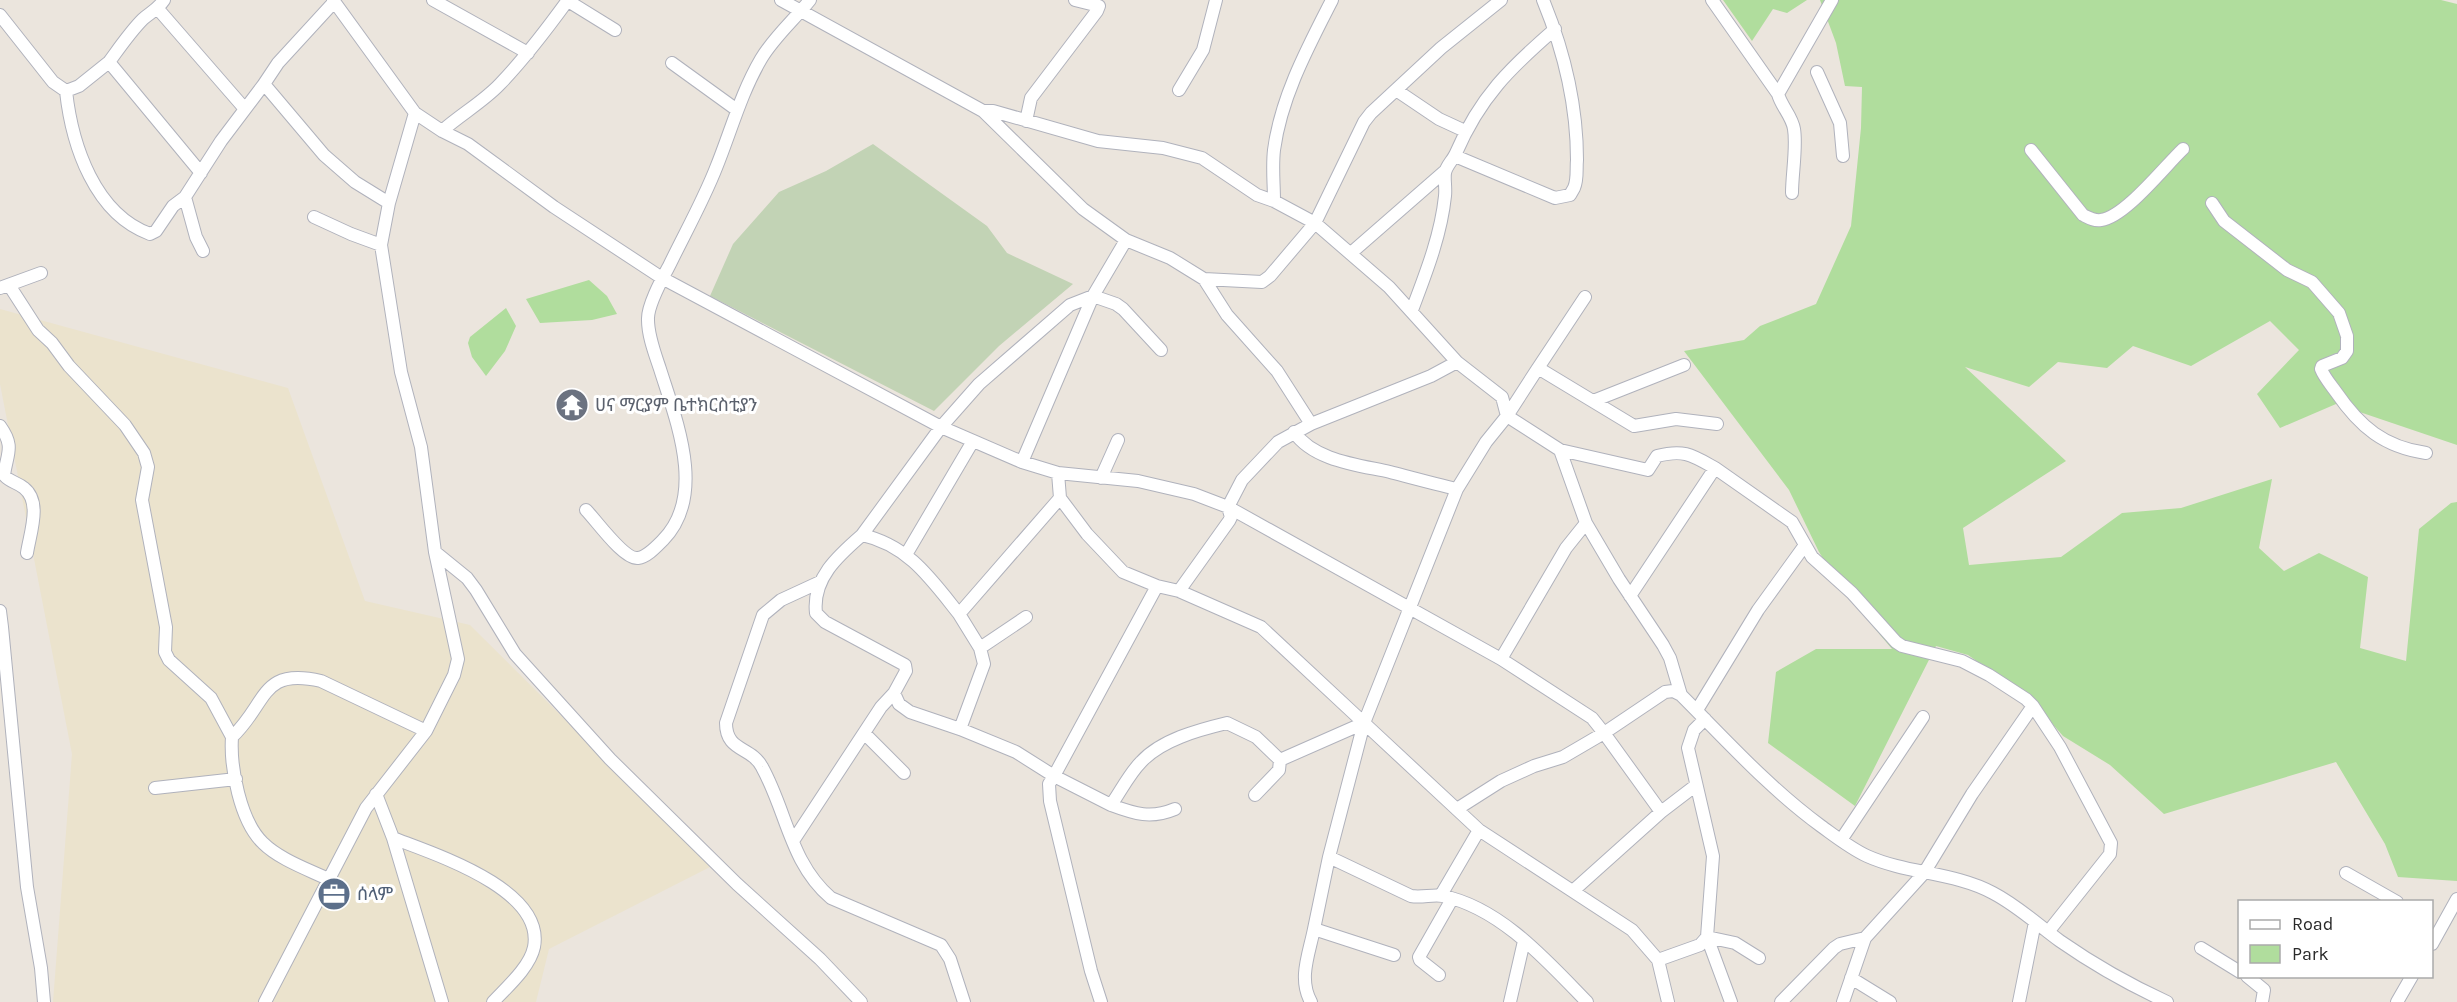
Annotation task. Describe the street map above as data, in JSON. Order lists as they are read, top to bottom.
{
  "places": {
    "temple": ["ሀና ማርያም ቤተክርስቲያን"],
    "office": ["ሰላም"]
  },
  "legend": ["Road", "Park"]
}
